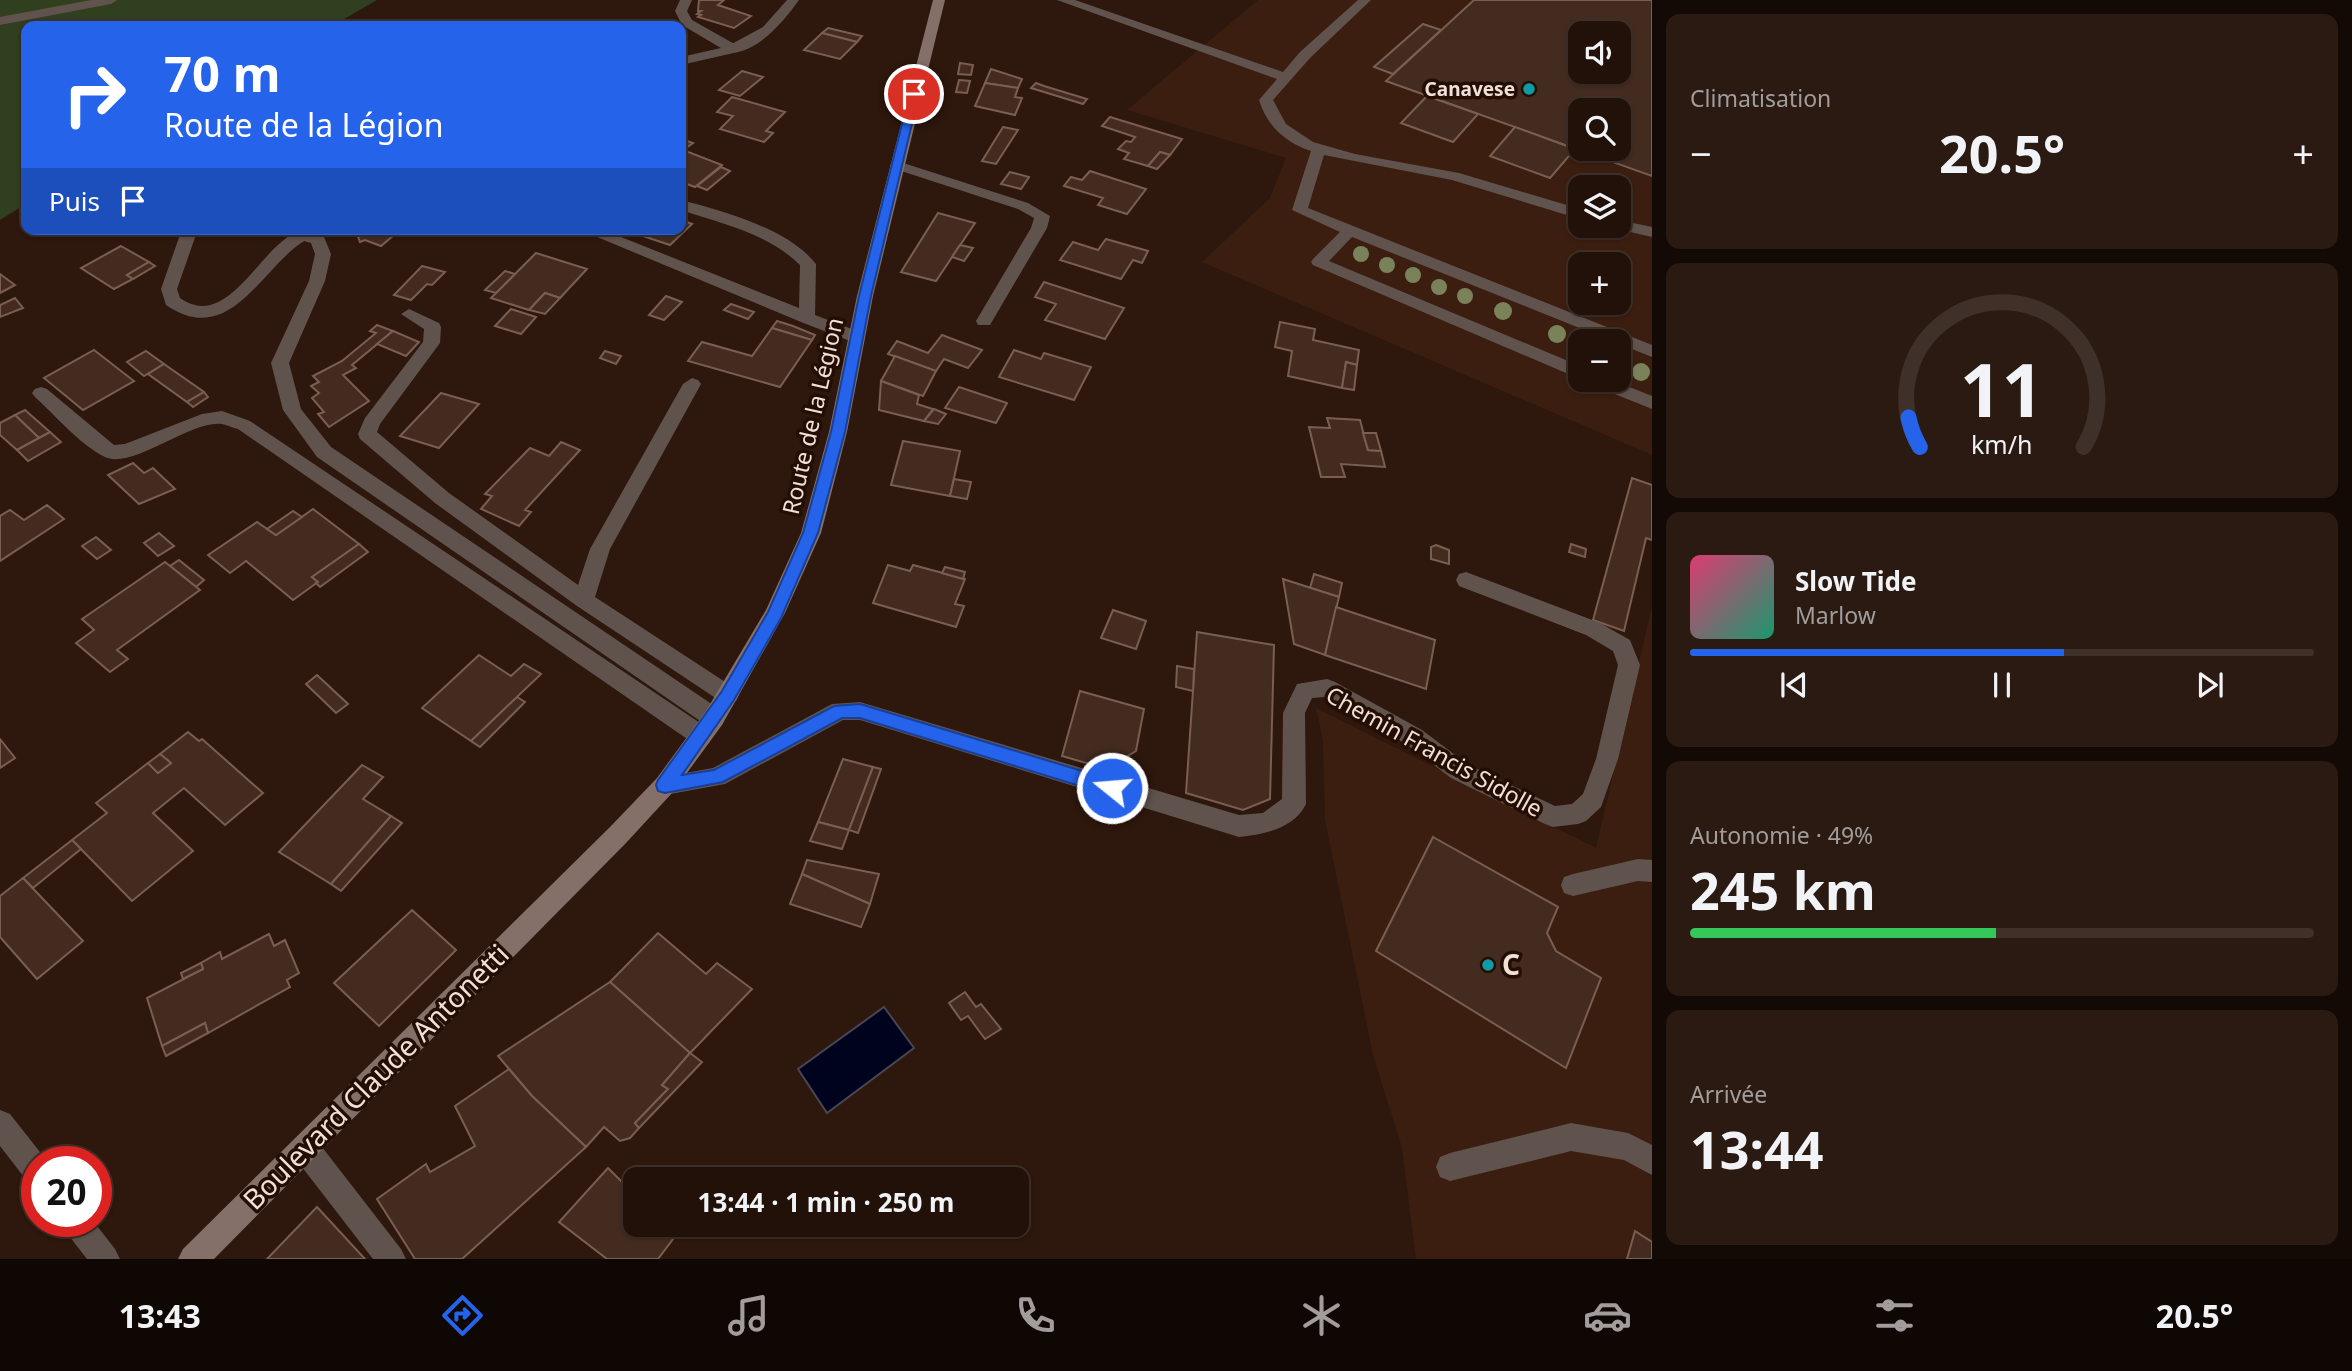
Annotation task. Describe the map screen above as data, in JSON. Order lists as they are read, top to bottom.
{
  "streets": {
    "main road": ["Route de la Légion", "Boulevard Claude Antonetti"],
    "street": ["Chemin Francis Sidolle"]
  },
  "crossings": [
    ["Route de la Légion", "Chemin Francis Sidolle"],
    ["Route de la Légion", "Boulevard Claude Antonetti"]
  ],
  "places": ["Canavese", "C"],
  "page": {
    "tile": [
      "Climatisation",
      ["Autonomie · 49%", "245 km"],
      ["Arrivée", "13:44"]
    ],
    "map_buttons": ["+", "−"],
    "turn": ["70 m", "Route de la Légion"],
    "heat": ["−", "20.5°", "+"],
    "then": "Puis",
    "song": ["Slow Tide", "Marlow"],
    "limit": "20",
    "trip": "13:44 · 1 min · 250 m",
    "tabs": ["13:43", "20.5°"],
    "gauge": ["11", "km/h"]
  }
}
